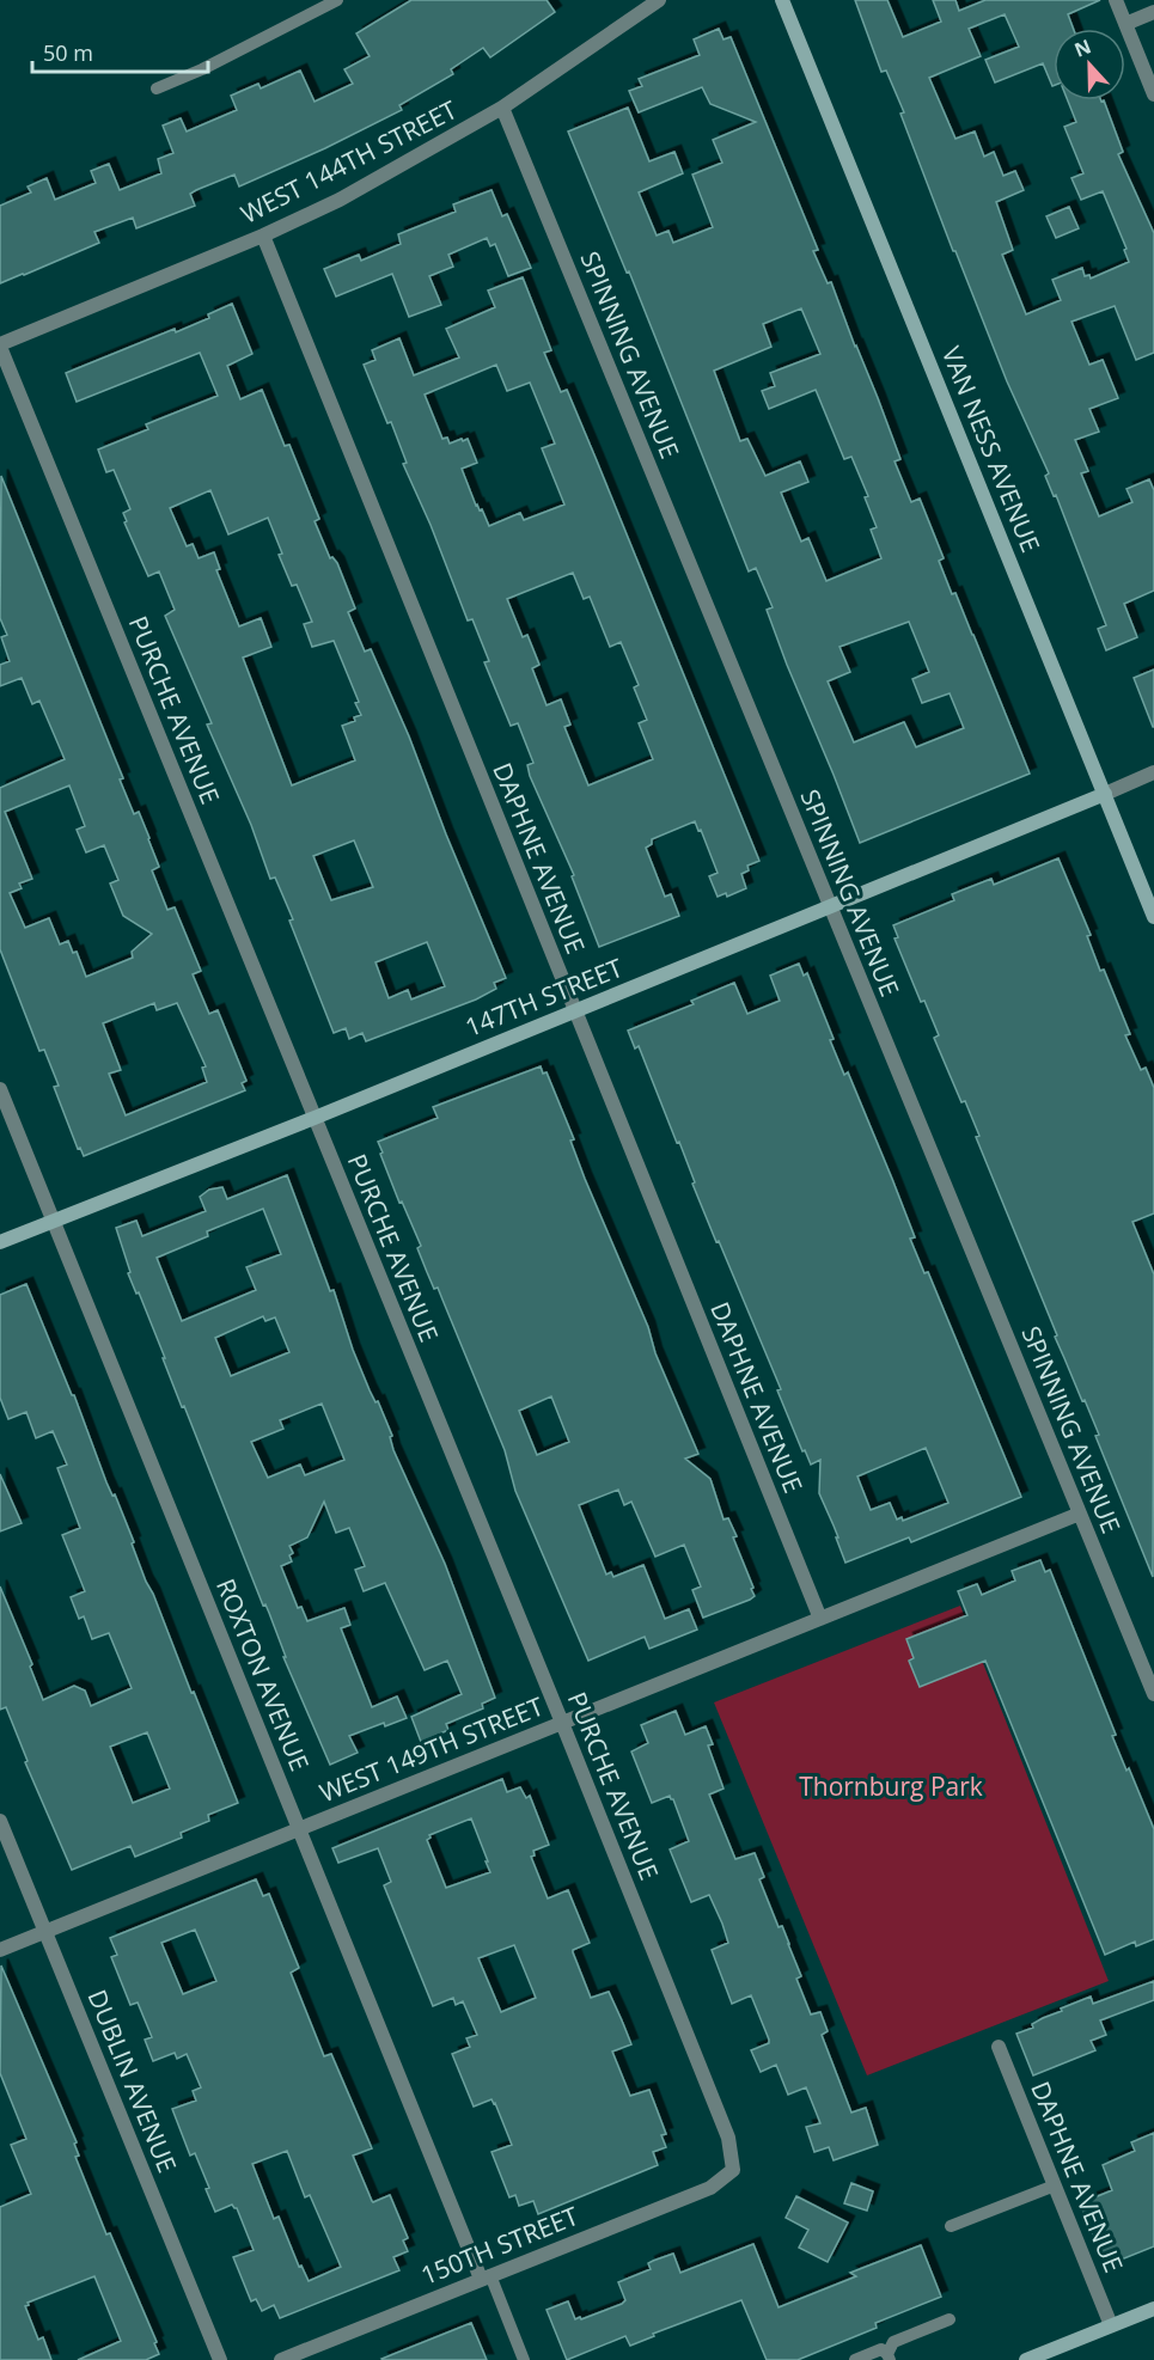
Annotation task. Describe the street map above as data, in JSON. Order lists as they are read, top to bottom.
{
  "streets": {
    "street": [
      "WEST 144TH STREET",
      "SPINNING AVENUE",
      "VAN NESS AVENUE",
      "PURCHE AVENUE",
      "DAPHNE AVENUE",
      "147TH STREET",
      "ROXTON AVENUE",
      "WEST 149TH STREET",
      "DUBLIN AVENUE",
      "150TH STREET"
    ]
  },
  "crossings": [
    ["WEST 144TH STREET", "SPINNING AVENUE"],
    ["WEST 144TH STREET", "PURCHE AVENUE"],
    ["WEST 144TH STREET", "DAPHNE AVENUE"],
    ["SPINNING AVENUE", "147TH STREET"],
    ["SPINNING AVENUE", "WEST 149TH STREET"],
    ["VAN NESS AVENUE", "147TH STREET"],
    ["PURCHE AVENUE", "147TH STREET"],
    ["PURCHE AVENUE", "WEST 149TH STREET"],
    ["PURCHE AVENUE", "150TH STREET"],
    ["DAPHNE AVENUE", "147TH STREET"],
    ["DAPHNE AVENUE", "WEST 149TH STREET"],
    ["147TH STREET", "ROXTON AVENUE"],
    ["ROXTON AVENUE", "WEST 149TH STREET"],
    ["ROXTON AVENUE", "150TH STREET"],
    ["WEST 149TH STREET", "DUBLIN AVENUE"]
  ],
  "parks": ["Thornburg Park"],
  "scale_bar": "50 m",
  "north": "top"
}
